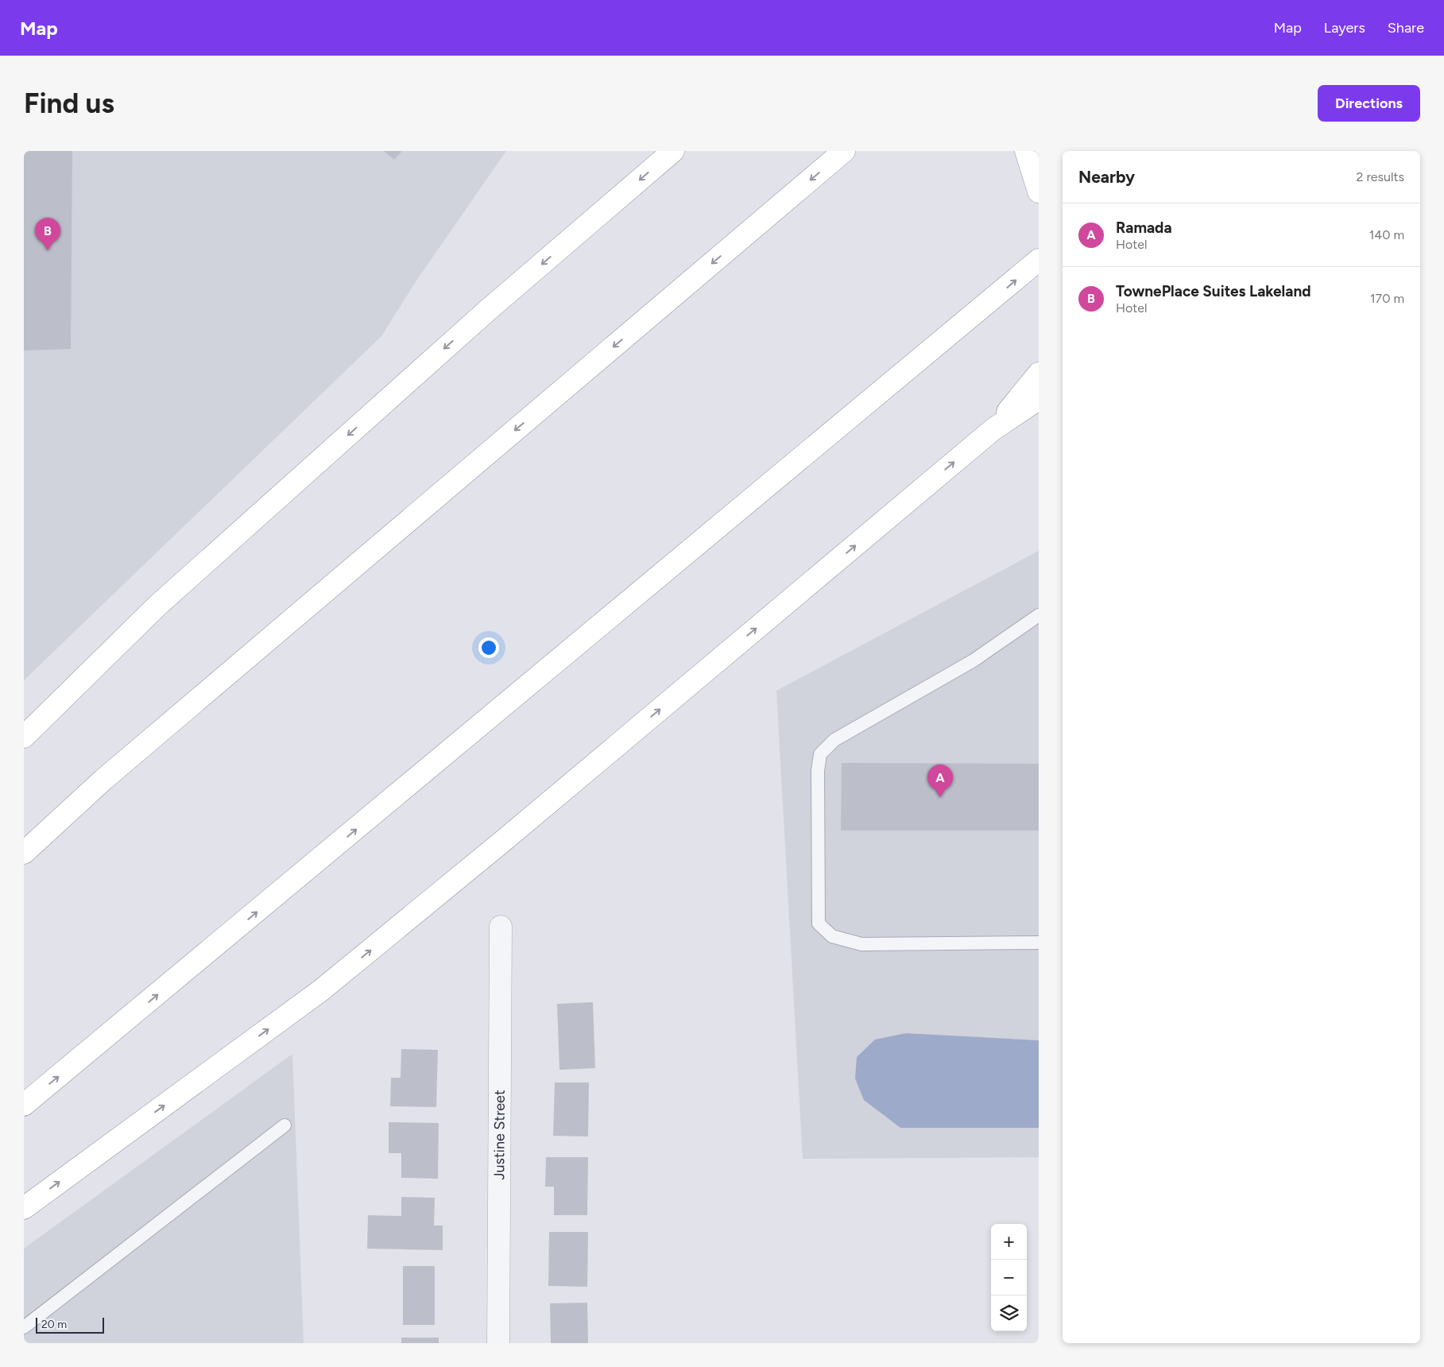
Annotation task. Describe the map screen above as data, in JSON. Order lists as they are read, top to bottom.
{
  "streets": {
    "street": ["Justine Street"]
  },
  "scale_bar": "20 m",
  "page": {
    "header": "Map",
    "nav": ["Map", "Layers", "Share"],
    "buttons": "Directions",
    "title": "Find us",
    "heading": ["Nearby", "2 results"],
    "list": [
      {
        "mark": "A",
        "name": "Ramada",
        "note": "Hotel",
        "value": "140 m"
      },
      {
        "mark": "B",
        "name": "TownePlace Suites Lakeland",
        "note": "Hotel",
        "value": "170 m"
      }
    ],
    "pins": ["B", "A"],
    "map_buttons": ["+", "−"],
    "scale": "20 m"
  }
}
